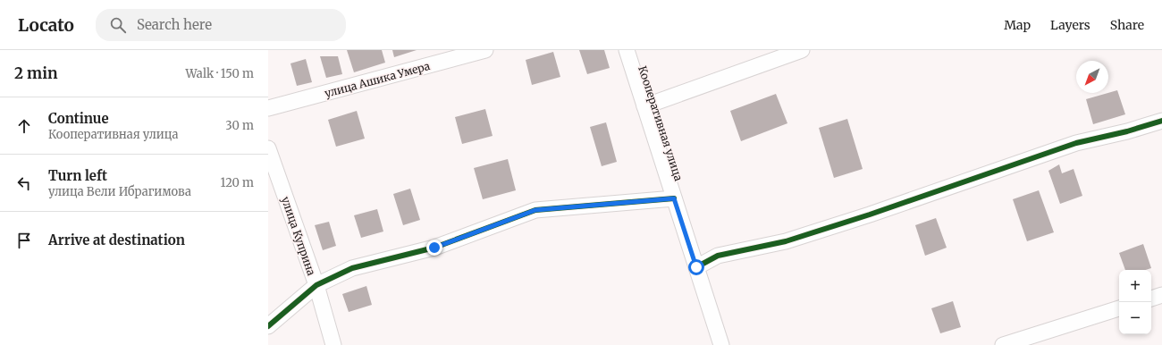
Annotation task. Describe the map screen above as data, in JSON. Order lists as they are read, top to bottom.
{
  "streets": {
    "street": ["улица Ашика Умера", "Кооперативная улица", "улица Куприна"]
  },
  "north": "bottom left",
  "page": {
    "header": "Locato",
    "search": "Search here",
    "nav": ["Map", "Layers", "Share"],
    "heading": ["2 min", "Walk · 150 m"],
    "list": [
      ["Continue", "Кооперативная улица", "30 m"],
      ["Turn left", "улица Вели Ибрагимова", "120 m"],
      "Arrive at destination"
    ],
    "map_buttons": ["+", "−"]
  }
}
